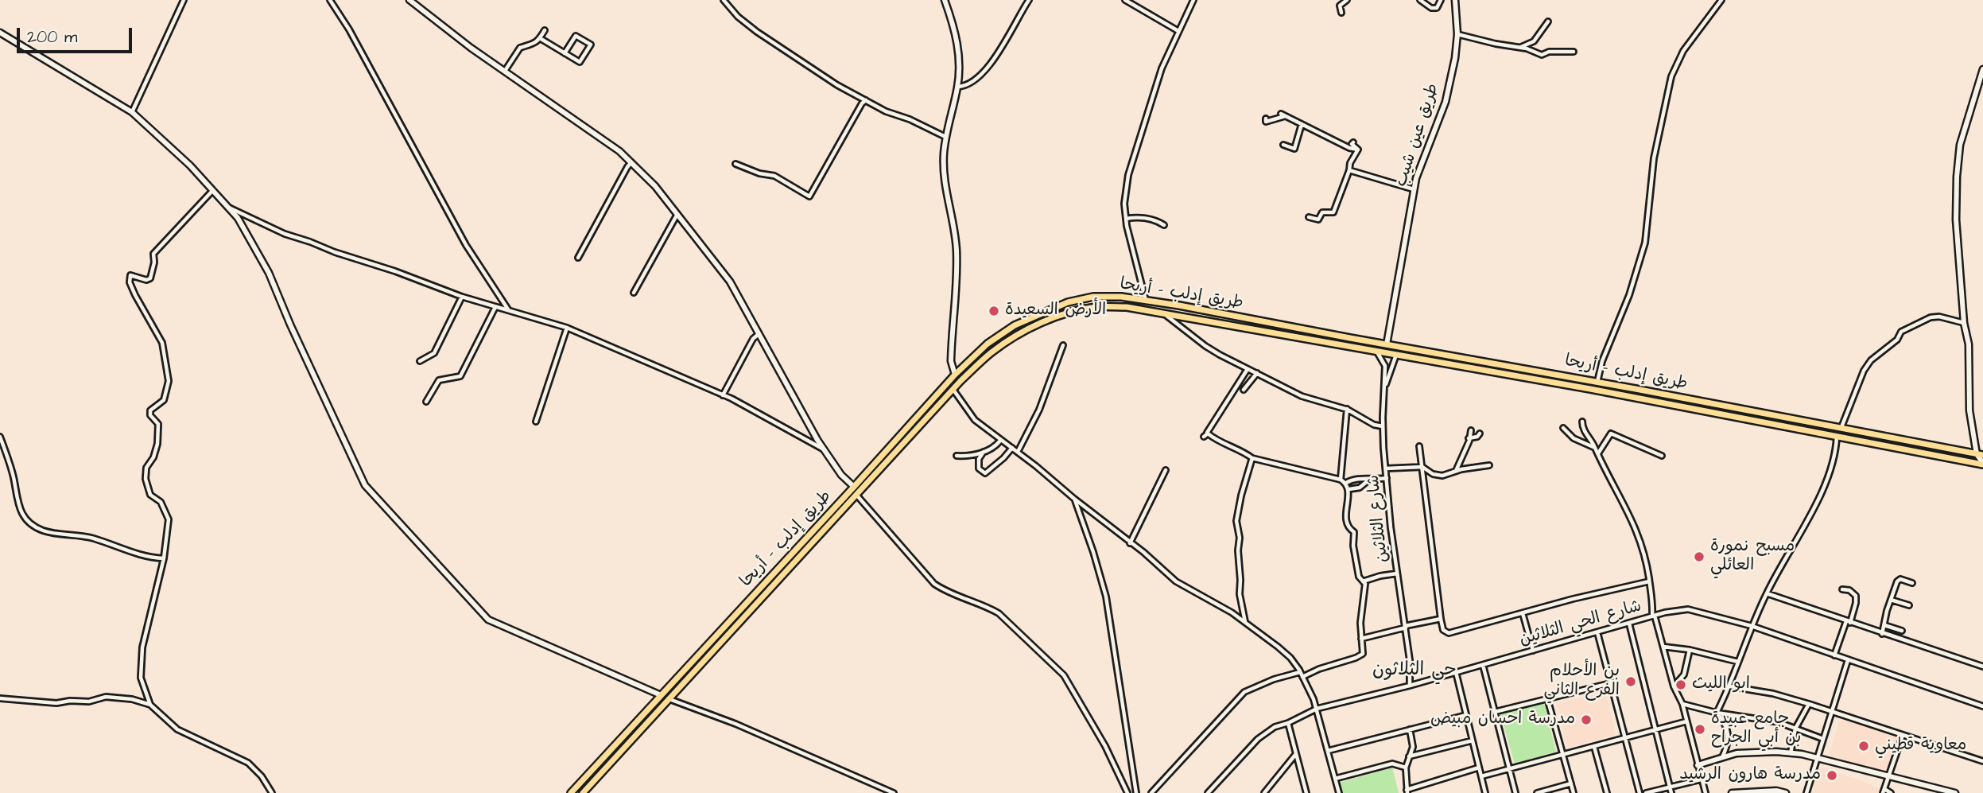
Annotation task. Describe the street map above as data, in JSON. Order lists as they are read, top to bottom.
{
  "streets": {
    "main road": ["طريق إدلب - أريحا"],
    "street": ["طريق عين شيب", "شارع الثلاثين", "شارع الحي الثلاثين"]
  },
  "crossings": [
    ["طريق عين شيب", "طريق إدلب - أريحا"],
    ["طريق إدلب - أريحا", "شارع الثلاثين"],
    ["شارع الثلاثين", "شارع الحي الثلاثين"]
  ],
  "districts": ["حي الثلاثون"],
  "places": [
    "الأرض السعيدة",
    "مسبح نمورة العائلي",
    "بن الأحلام الفرع الثاني",
    "ابو الليث",
    "مدرسة احسان مبيض",
    "جامع عبيدة بن أبي الجراح",
    "معاوية قطيني",
    "مدرسة هارون الرشيد"
  ],
  "scale_bar": "200 m"
}
